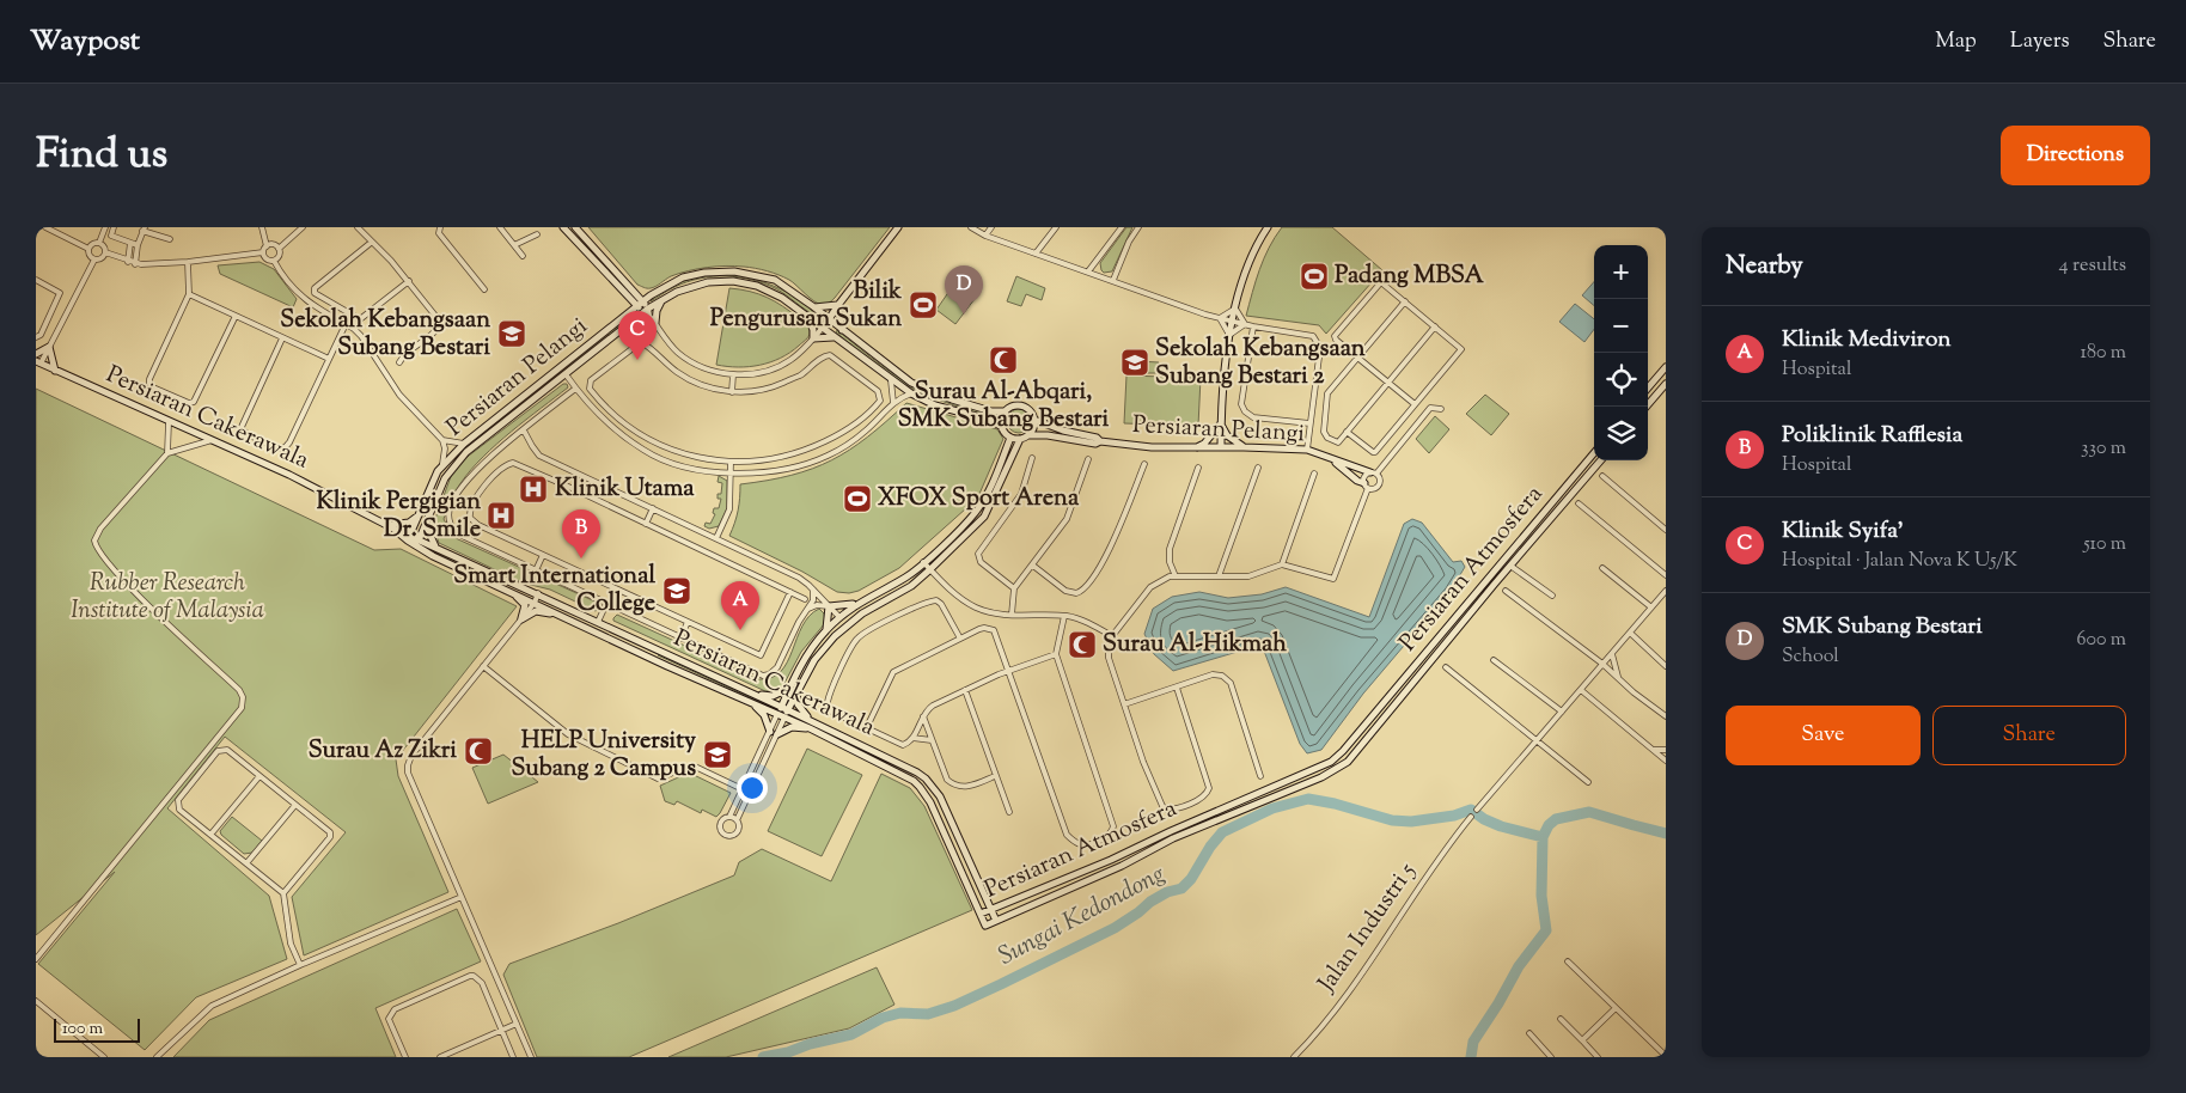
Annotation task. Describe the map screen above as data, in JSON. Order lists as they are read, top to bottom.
{
  "streets": {
    "street": [
      "Persiaran Pelangi",
      "Persiaran Cakerawala",
      "Persiaran Atmosfera",
      "Jalan Industri 5"
    ]
  },
  "crossings": [
    ["Persiaran Pelangi", "Persiaran Cakerawala"],
    ["Persiaran Cakerawala", "Persiaran Atmosfera"]
  ],
  "water": ["Sungai Kedondong"],
  "parks": ["Rubber Research Institute of Malaysia"],
  "places": {
    "sports": ["Padang MBSA", "Bilik Pengurusan Sukan", "XFOX Sport Arena"],
    "school or university": [
      "Sekolah Kebangsaan Subang Bestari",
      "Sekolah Kebangsaan Subang Bestari 2",
      "Smart International College",
      "HELP University Subang 2 Campus"
    ],
    "mosque": ["Surau Al-Abqari, SMK Subang Bestari", "Surau Al-Hikmah", "Surau Az Zikri"],
    "hospital": ["Klinik Utama", "Klinik Pergigian Dr. Smile"]
  },
  "scale_bar": "100 m",
  "page": {
    "header": "Waypost",
    "nav": ["Map", "Layers", "Share"],
    "title": "Find us",
    "buttons": [
      "Directions",
      ["Save", "Share"]
    ],
    "heading": ["Nearby", "4 results"],
    "map_buttons": ["+", "−"],
    "pins": [
      "D",
      "C",
      "B",
      "A"
    ],
    "list": [
      {
        "mark": "A",
        "name": "Klinik Mediviron",
        "note": "Hospital",
        "value": "180 m"
      },
      {
        "mark": "B",
        "name": "Poliklinik Rafflesia",
        "note": "Hospital",
        "value": "330 m"
      },
      {
        "mark": "C",
        "name": "Klinik Syifa'",
        "note": "Hospital · Jalan Nova K U5/K",
        "value": "510 m"
      },
      {
        "mark": "D",
        "name": "SMK Subang Bestari",
        "note": "School",
        "value": "600 m"
      }
    ],
    "scale": "100 m"
  }
}
